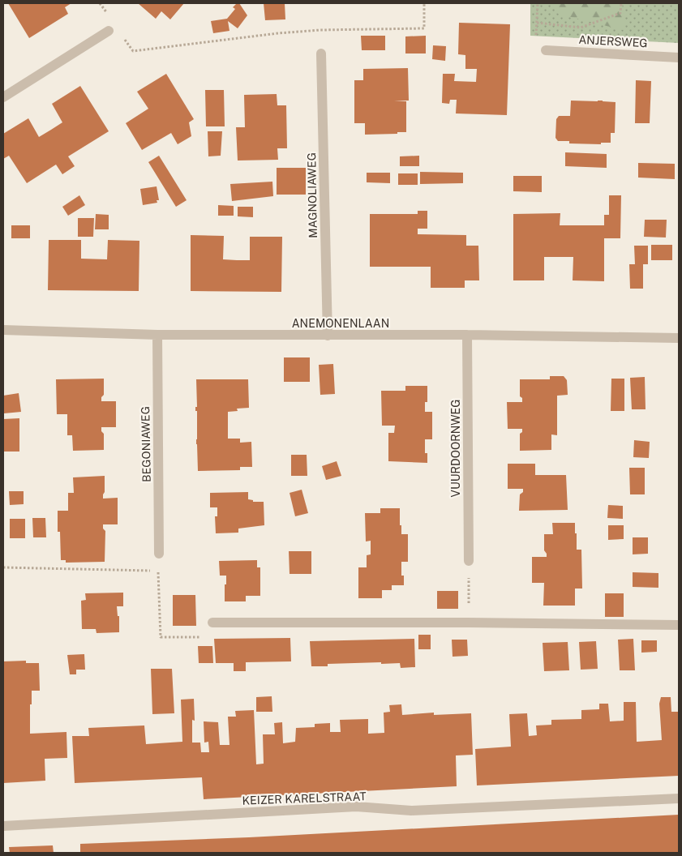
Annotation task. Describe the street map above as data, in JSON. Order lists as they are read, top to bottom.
{
  "streets": {
    "street": [
      "ANJERSWEG",
      "MAGNOLIAWEG",
      "ANEMONENLAAN",
      "BEGONIAWEG",
      "VUURDOORNWEG",
      "KEIZER KARELSTRAAT"
    ]
  },
  "crossings": [
    ["MAGNOLIAWEG", "ANEMONENLAAN"],
    ["ANEMONENLAAN", "BEGONIAWEG"],
    ["ANEMONENLAAN", "VUURDOORNWEG"]
  ]
}
